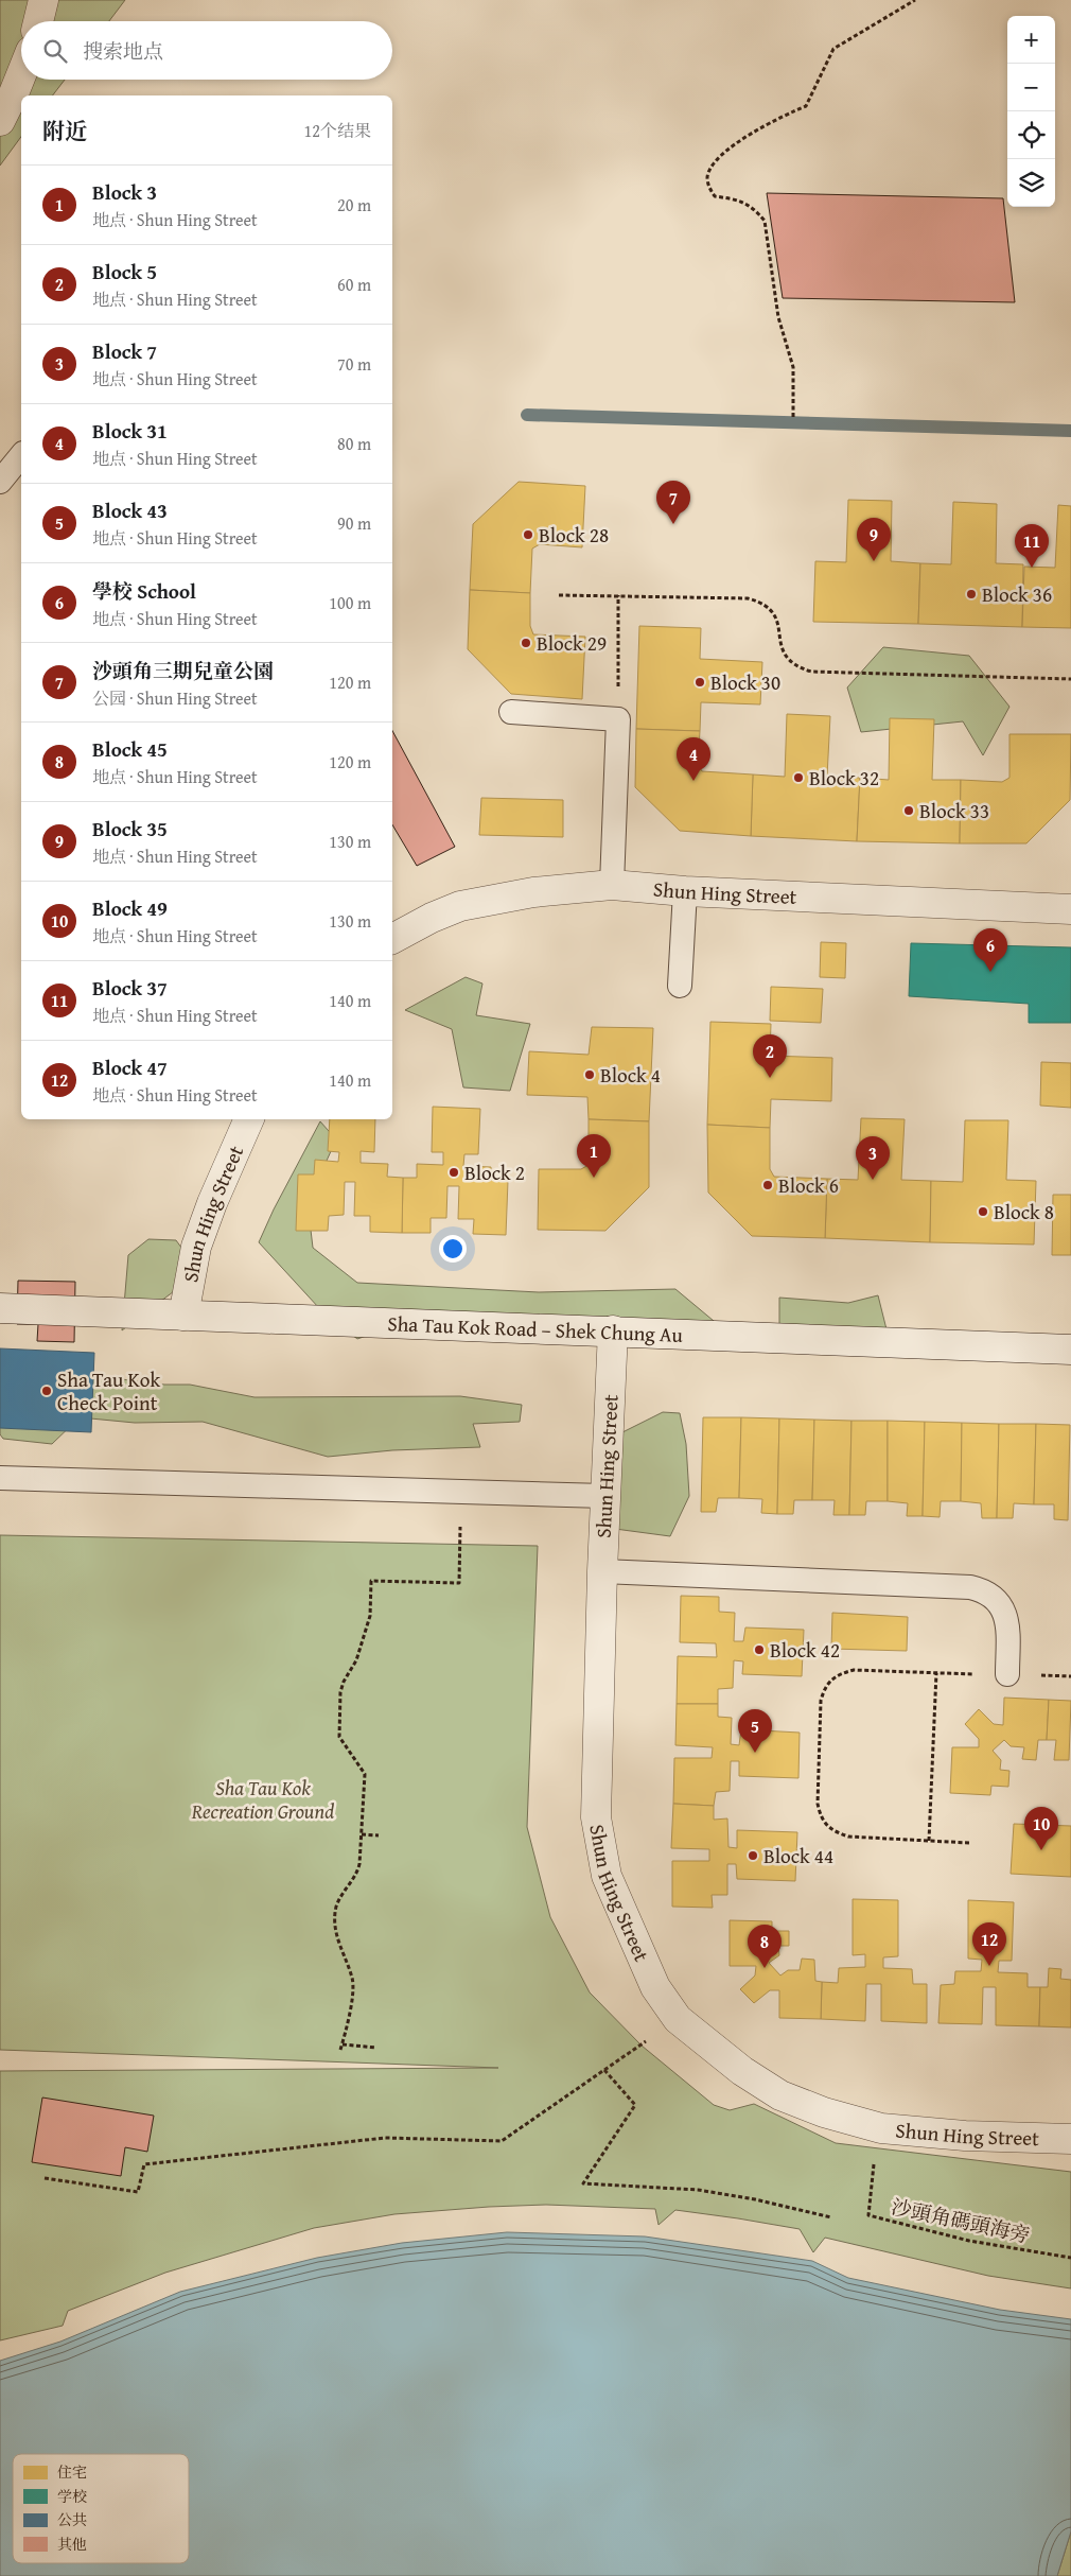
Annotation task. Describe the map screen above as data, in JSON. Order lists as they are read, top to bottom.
{
  "streets": {
    "street": ["Shun Hing Street", "Sha Tau Kok Road – Shek Chung Au"],
    "path": ["沙頭角碼頭海旁"]
  },
  "crossings": [
    ["Shun Hing Street", "Sha Tau Kok Road – Shek Chung Au"],
    ["Shun Hing Street", "沙頭角碼頭海旁"]
  ],
  "parks": ["Sha Tau Kok Recreation Ground"],
  "places": [
    "Block 28",
    "Block 36",
    "Block 29",
    "Block 30",
    "Block 32",
    "Block 33",
    "Block 4",
    "Block 2",
    "Block 6",
    "Block 8",
    "Sha Tau Kok Check Point",
    "Block 42",
    "Block 44"
  ],
  "legend": [
    "住宅",
    "学校",
    "公共",
    "其他"
  ],
  "page": {
    "map_buttons": ["+", "−"],
    "search": "搜索地点",
    "heading": ["附近", "12个结果"],
    "list": [
      {
        "mark": "1",
        "name": "Block 3",
        "note": "地点 · Shun Hing Street",
        "value": "20 m"
      },
      {
        "mark": "2",
        "name": "Block 5",
        "note": "地点 · Shun Hing Street",
        "value": "60 m"
      },
      {
        "mark": "3",
        "name": "Block 7",
        "note": "地点 · Shun Hing Street",
        "value": "70 m"
      },
      {
        "mark": "4",
        "name": "Block 31",
        "note": "地点 · Shun Hing Street",
        "value": "80 m"
      },
      {
        "mark": "5",
        "name": "Block 43",
        "note": "地点 · Shun Hing Street",
        "value": "90 m"
      },
      {
        "mark": "6",
        "name": "學校 School",
        "note": "地点 · Shun Hing Street",
        "value": "100 m"
      },
      {
        "mark": "7",
        "name": "沙頭角三期兒童公園",
        "note": "公园 · Shun Hing Street",
        "value": "120 m"
      },
      {
        "mark": "8",
        "name": "Block 45",
        "note": "地点 · Shun Hing Street",
        "value": "120 m"
      },
      {
        "mark": "9",
        "name": "Block 35",
        "note": "地点 · Shun Hing Street",
        "value": "130 m"
      },
      {
        "mark": "10",
        "name": "Block 49",
        "note": "地点 · Shun Hing Street",
        "value": "130 m"
      },
      {
        "mark": "11",
        "name": "Block 37",
        "note": "地点 · Shun Hing Street",
        "value": "140 m"
      },
      {
        "mark": "12",
        "name": "Block 47",
        "note": "地点 · Shun Hing Street",
        "value": "140 m"
      }
    ],
    "pins": [
      "7",
      "9",
      "11",
      "4",
      "6",
      "2",
      "1",
      "3",
      "5",
      "10",
      "12",
      "8"
    ]
  }
}
